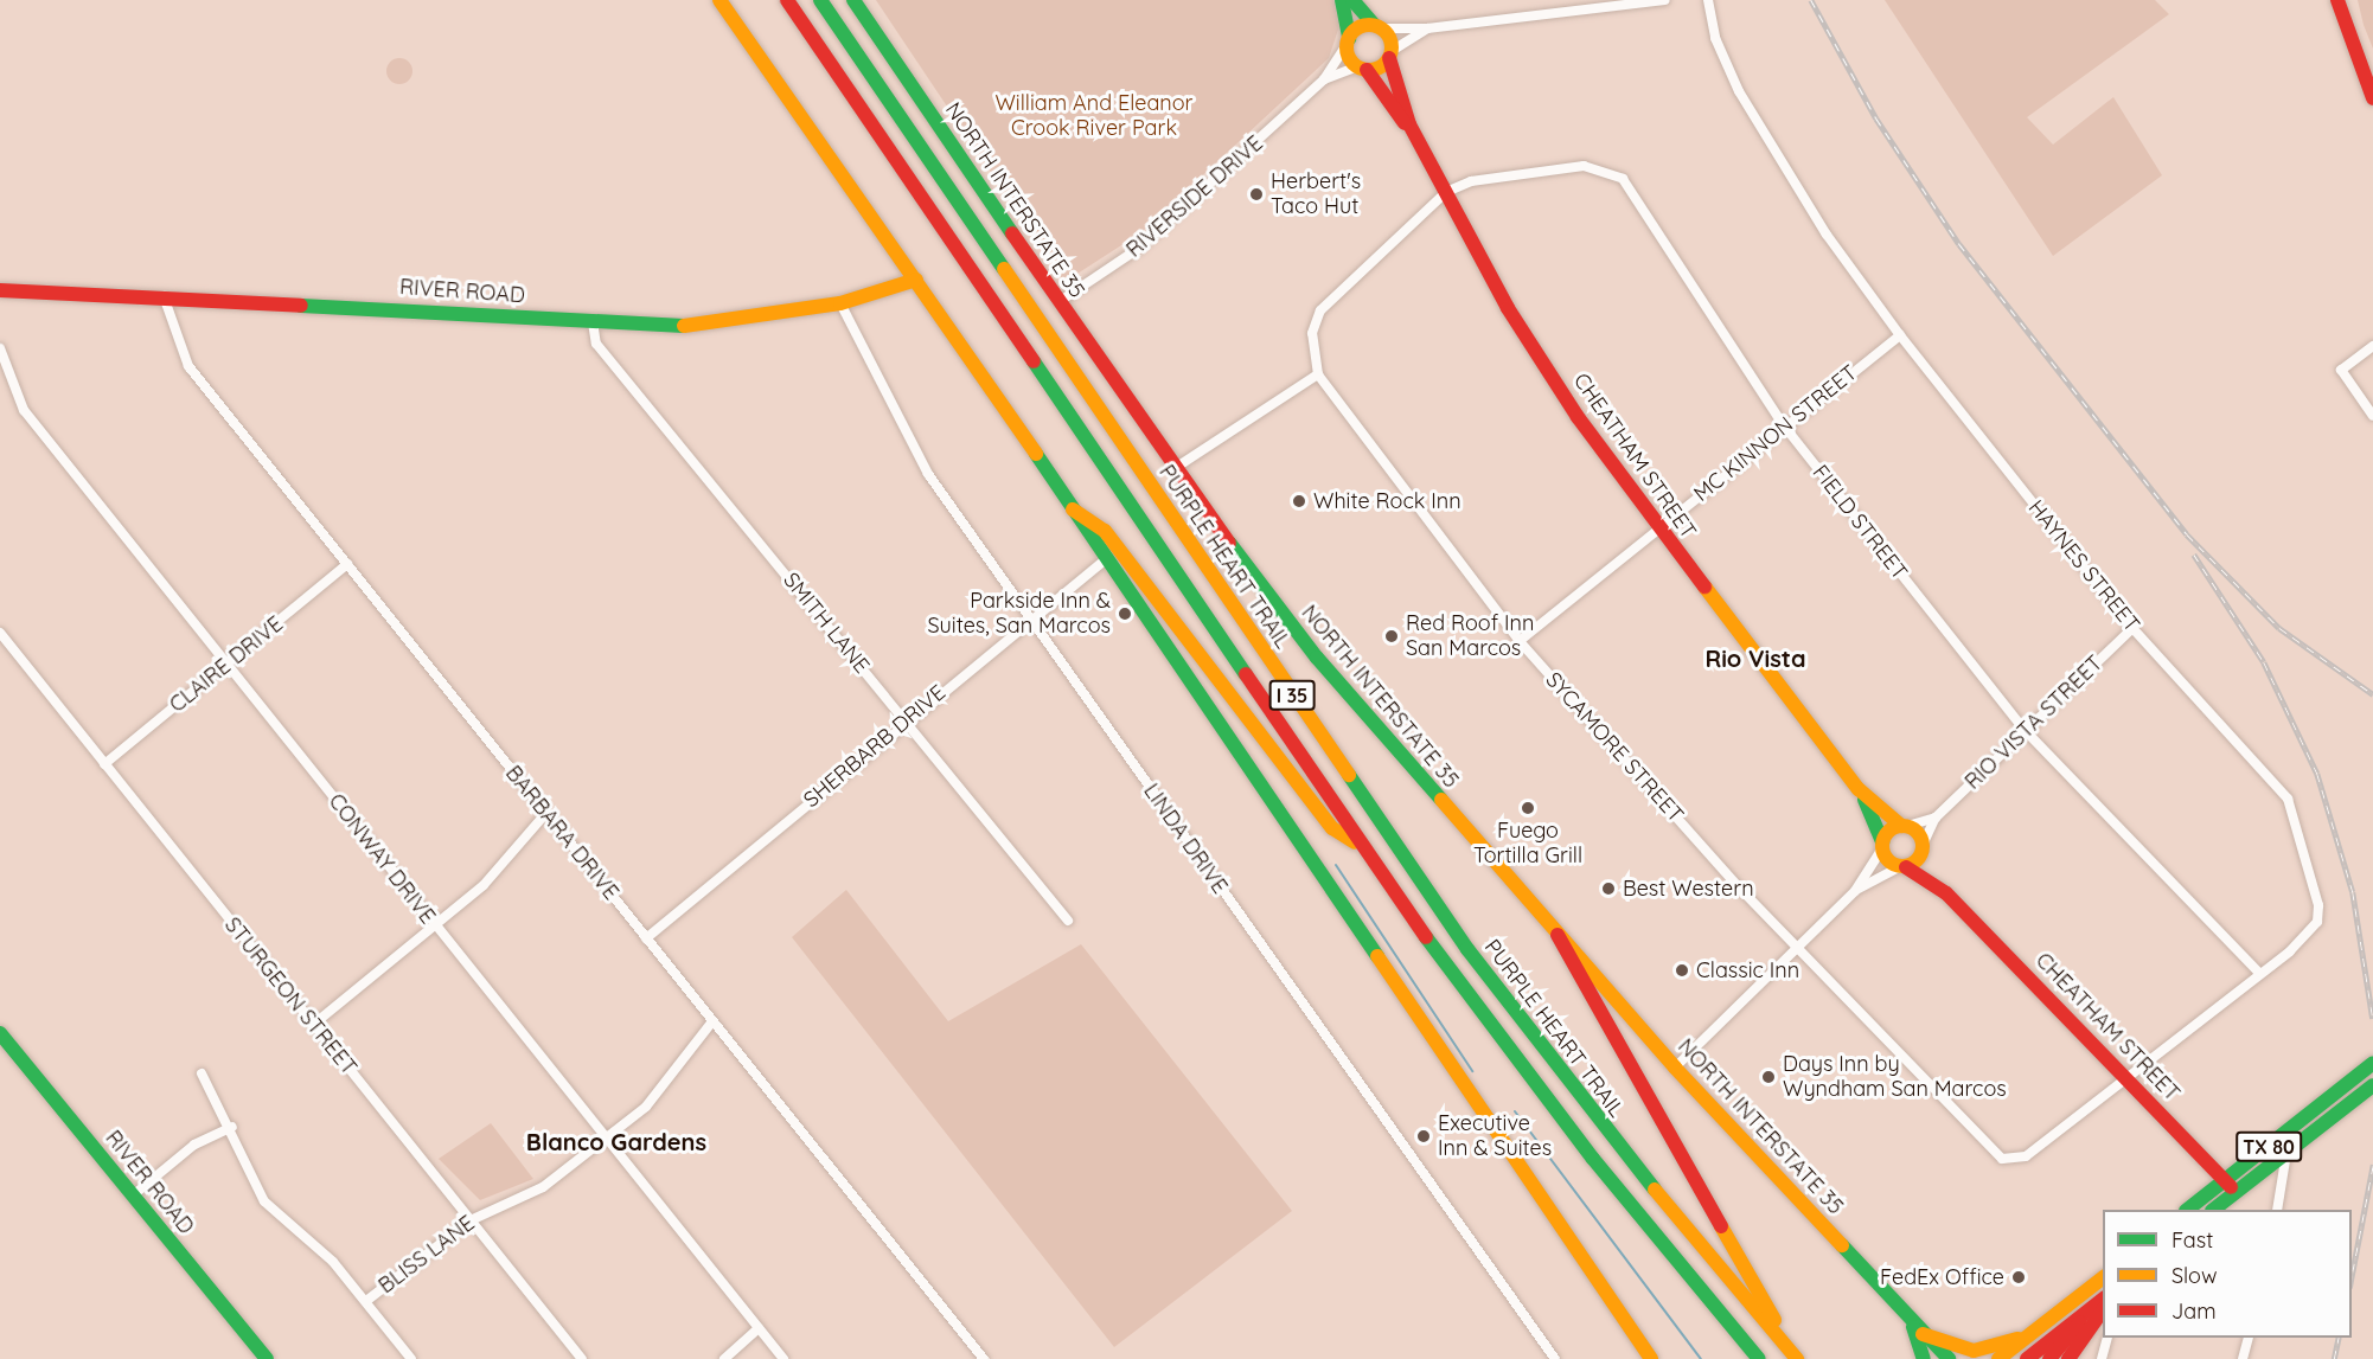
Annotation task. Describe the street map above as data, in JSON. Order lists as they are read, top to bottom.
{
  "streets": {
    "main road": [
      "NORTH INTERSTATE 35",
      "RIVER ROAD",
      "CHEATHAM STREET",
      "PURPLE HEART TRAIL",
      "I 35",
      "TX 80"
    ],
    "street": [
      "RIVERSIDE DRIVE",
      "MC KINNON STREET",
      "FIELD STREET",
      "HAYNES STREET",
      "SMITH LANE",
      "CLAIRE DRIVE",
      "RIO VISTA STREET",
      "SHERBARB DRIVE",
      "SYCAMORE STREET",
      "BARBARA DRIVE",
      "LINDA DRIVE",
      "CONWAY DRIVE",
      "STURGEON STREET",
      "BLISS LANE"
    ]
  },
  "crossings": [
    ["RIVERSIDE DRIVE", "NORTH INTERSTATE 35"],
    ["RIVERSIDE DRIVE", "CHEATHAM STREET"],
    ["RIVER ROAD", "SMITH LANE"],
    ["RIVER ROAD", "BARBARA DRIVE"],
    ["RIVER ROAD", "LINDA DRIVE"],
    ["MC KINNON STREET", "CHEATHAM STREET"],
    ["MC KINNON STREET", "FIELD STREET"],
    ["MC KINNON STREET", "HAYNES STREET"],
    ["MC KINNON STREET", "SYCAMORE STREET"],
    ["CHEATHAM STREET", "FIELD STREET"],
    ["CHEATHAM STREET", "HAYNES STREET"],
    ["CHEATHAM STREET", "RIO VISTA STREET"],
    ["CHEATHAM STREET", "SYCAMORE STREET"],
    ["CHEATHAM STREET", "TX 80"],
    ["FIELD STREET", "HAYNES STREET"],
    ["FIELD STREET", "RIO VISTA STREET"],
    ["FIELD STREET", "SYCAMORE STREET"],
    ["HAYNES STREET", "RIO VISTA STREET"],
    ["HAYNES STREET", "SYCAMORE STREET"],
    ["SMITH LANE", "SHERBARB DRIVE"],
    ["CLAIRE DRIVE", "BARBARA DRIVE"],
    ["CLAIRE DRIVE", "CONWAY DRIVE"],
    ["CLAIRE DRIVE", "STURGEON STREET"],
    ["SHERBARB DRIVE", "BARBARA DRIVE"],
    ["SHERBARB DRIVE", "LINDA DRIVE"],
    ["BARBARA DRIVE", "BLISS LANE"],
    ["CONWAY DRIVE", "BLISS LANE"],
    ["STURGEON STREET", "BLISS LANE"]
  ],
  "districts": ["Rio Vista", "Blanco Gardens"],
  "parks": ["William And Eleanor Crook River Park"],
  "places": [
    "Herbert's Taco Hut",
    "White Rock Inn",
    "Parkside Inn & Suites, San Marcos",
    "Red Roof Inn San Marcos",
    "Fuego Tortilla Grill",
    "Best Western",
    "Classic Inn",
    "Days Inn by Wyndham San Marcos",
    "Executive Inn & Suites",
    "FedEx Office"
  ],
  "legend": ["Fast", "Slow", "Jam"]
}
